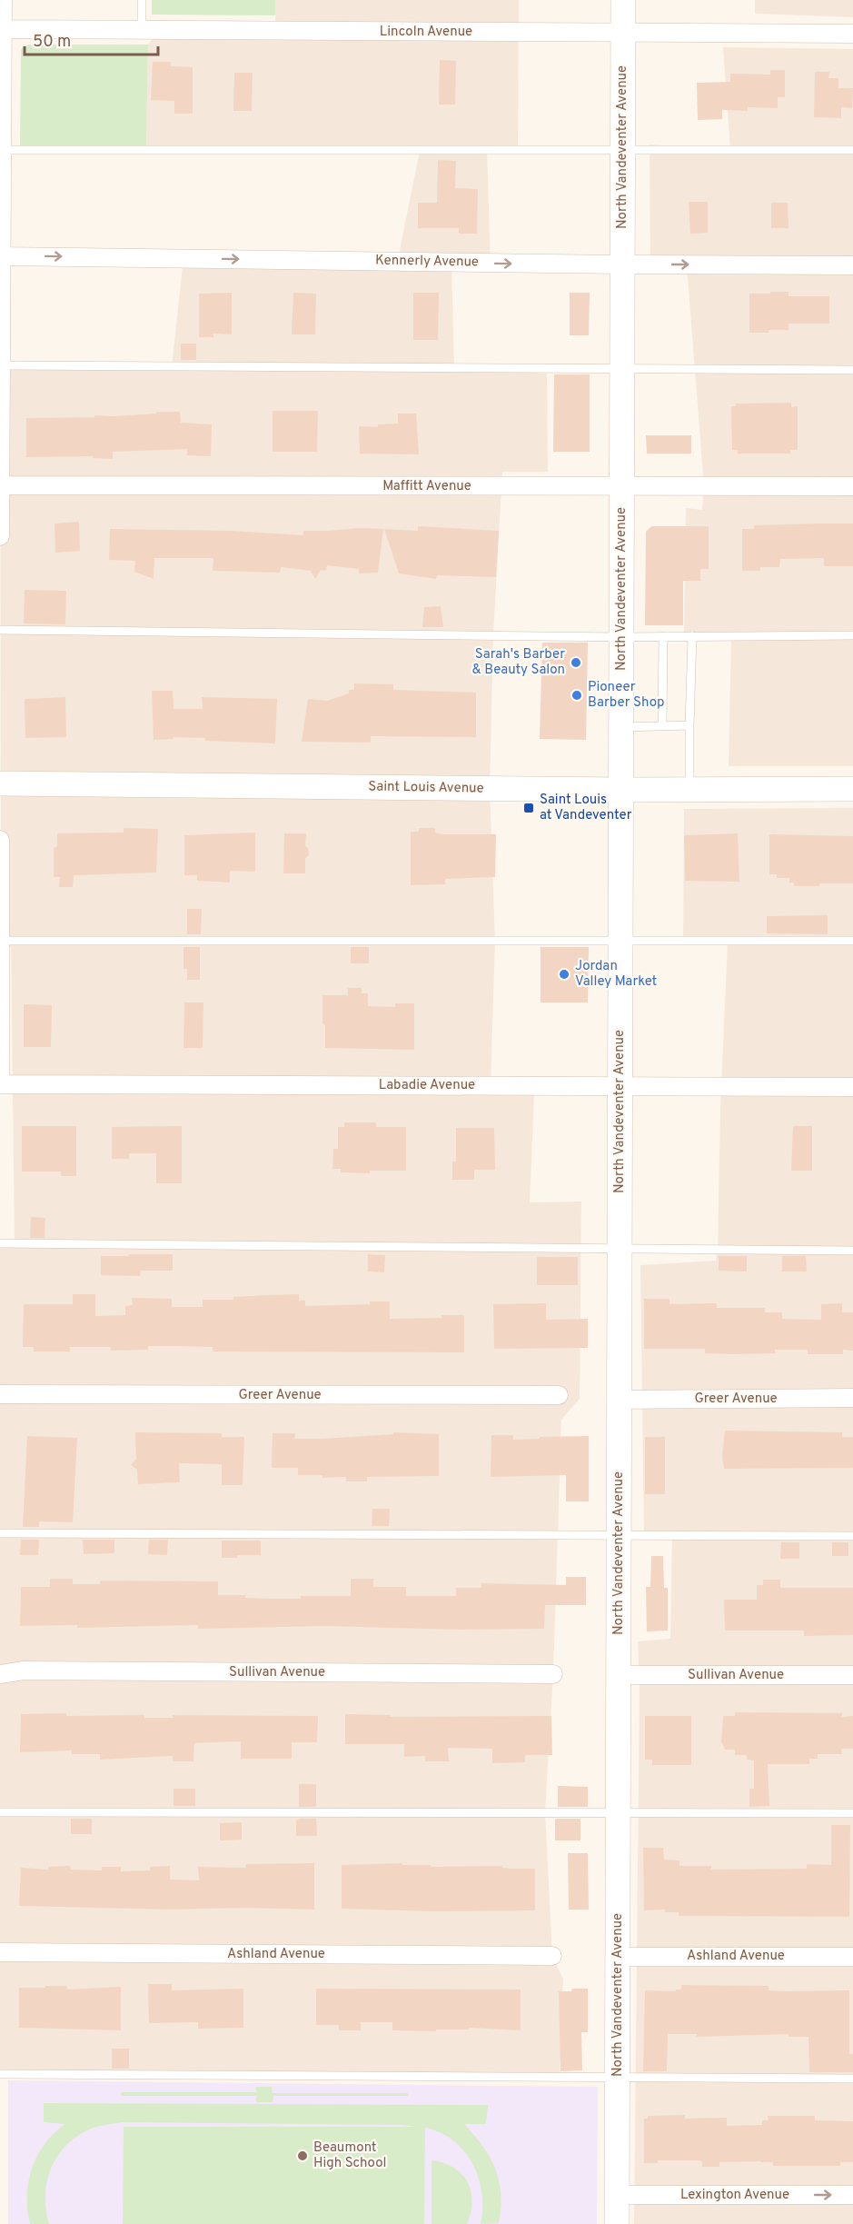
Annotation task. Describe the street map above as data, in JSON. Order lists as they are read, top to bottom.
{
  "streets": {
    "main road": ["North Vandeventer Avenue", "Saint Louis Avenue"],
    "street": [
      "Lincoln Avenue",
      "Kennerly Avenue",
      "Maffitt Avenue",
      "Labadie Avenue",
      "Greer Avenue",
      "Sullivan Avenue",
      "Ashland Avenue",
      "Lexington Avenue"
    ]
  },
  "crossings": [
    ["Lincoln Avenue", "North Vandeventer Avenue"],
    ["North Vandeventer Avenue", "Kennerly Avenue"],
    ["North Vandeventer Avenue", "Maffitt Avenue"],
    ["North Vandeventer Avenue", "Saint Louis Avenue"],
    ["North Vandeventer Avenue", "Labadie Avenue"],
    ["North Vandeventer Avenue", "Greer Avenue"],
    ["North Vandeventer Avenue", "Sullivan Avenue"],
    ["North Vandeventer Avenue", "Ashland Avenue"],
    ["North Vandeventer Avenue", "Lexington Avenue"]
  ],
  "one_way": ["Kennerly Avenue", "Lexington Avenue"],
  "places": {
    "other": [
      "Sarah's Barber & Beauty Salon",
      "Pioneer Barber Shop",
      "Jordan Valley Market",
      "Beaumont High School"
    ],
    "transit": ["Saint Louis at Vandeventer"]
  },
  "scale_bar": "50 m"
}
